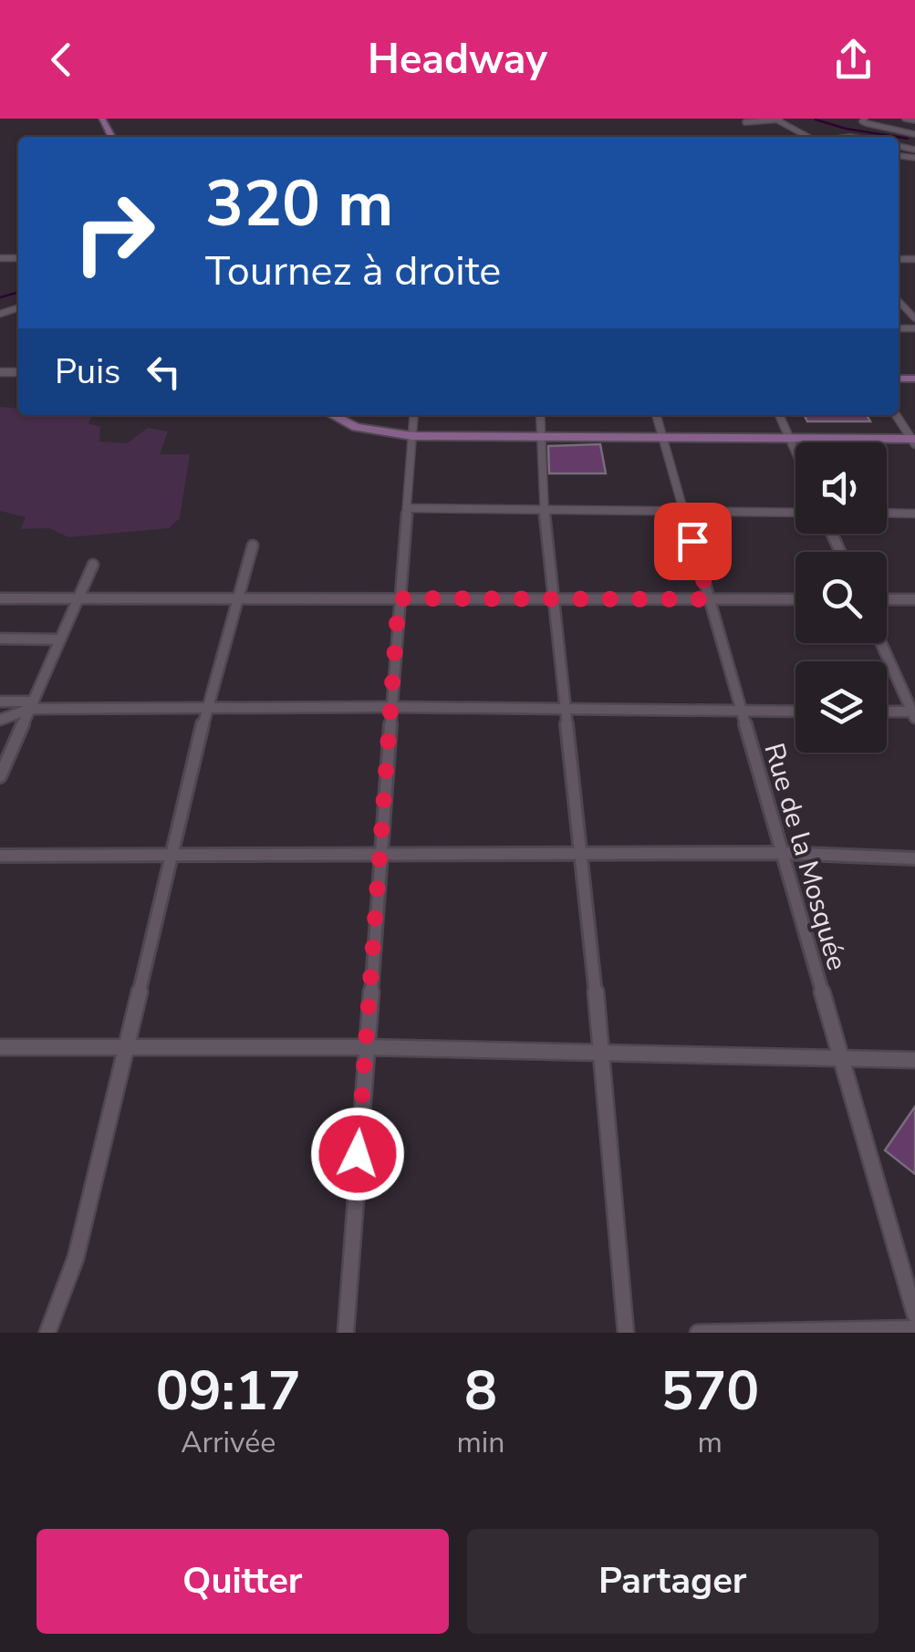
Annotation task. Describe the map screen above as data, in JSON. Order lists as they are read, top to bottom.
{
  "streets": {
    "street": ["Rue de la Mosquée"]
  },
  "page": {
    "header": "Headway",
    "turn": ["320 m", "Tournez à droite"],
    "then": "Puis",
    "eta": [
      "09:17",
      "Arrivée",
      "8",
      "min",
      "570",
      "m"
    ],
    "buttons": ["Quitter", "Partager"]
  }
}
